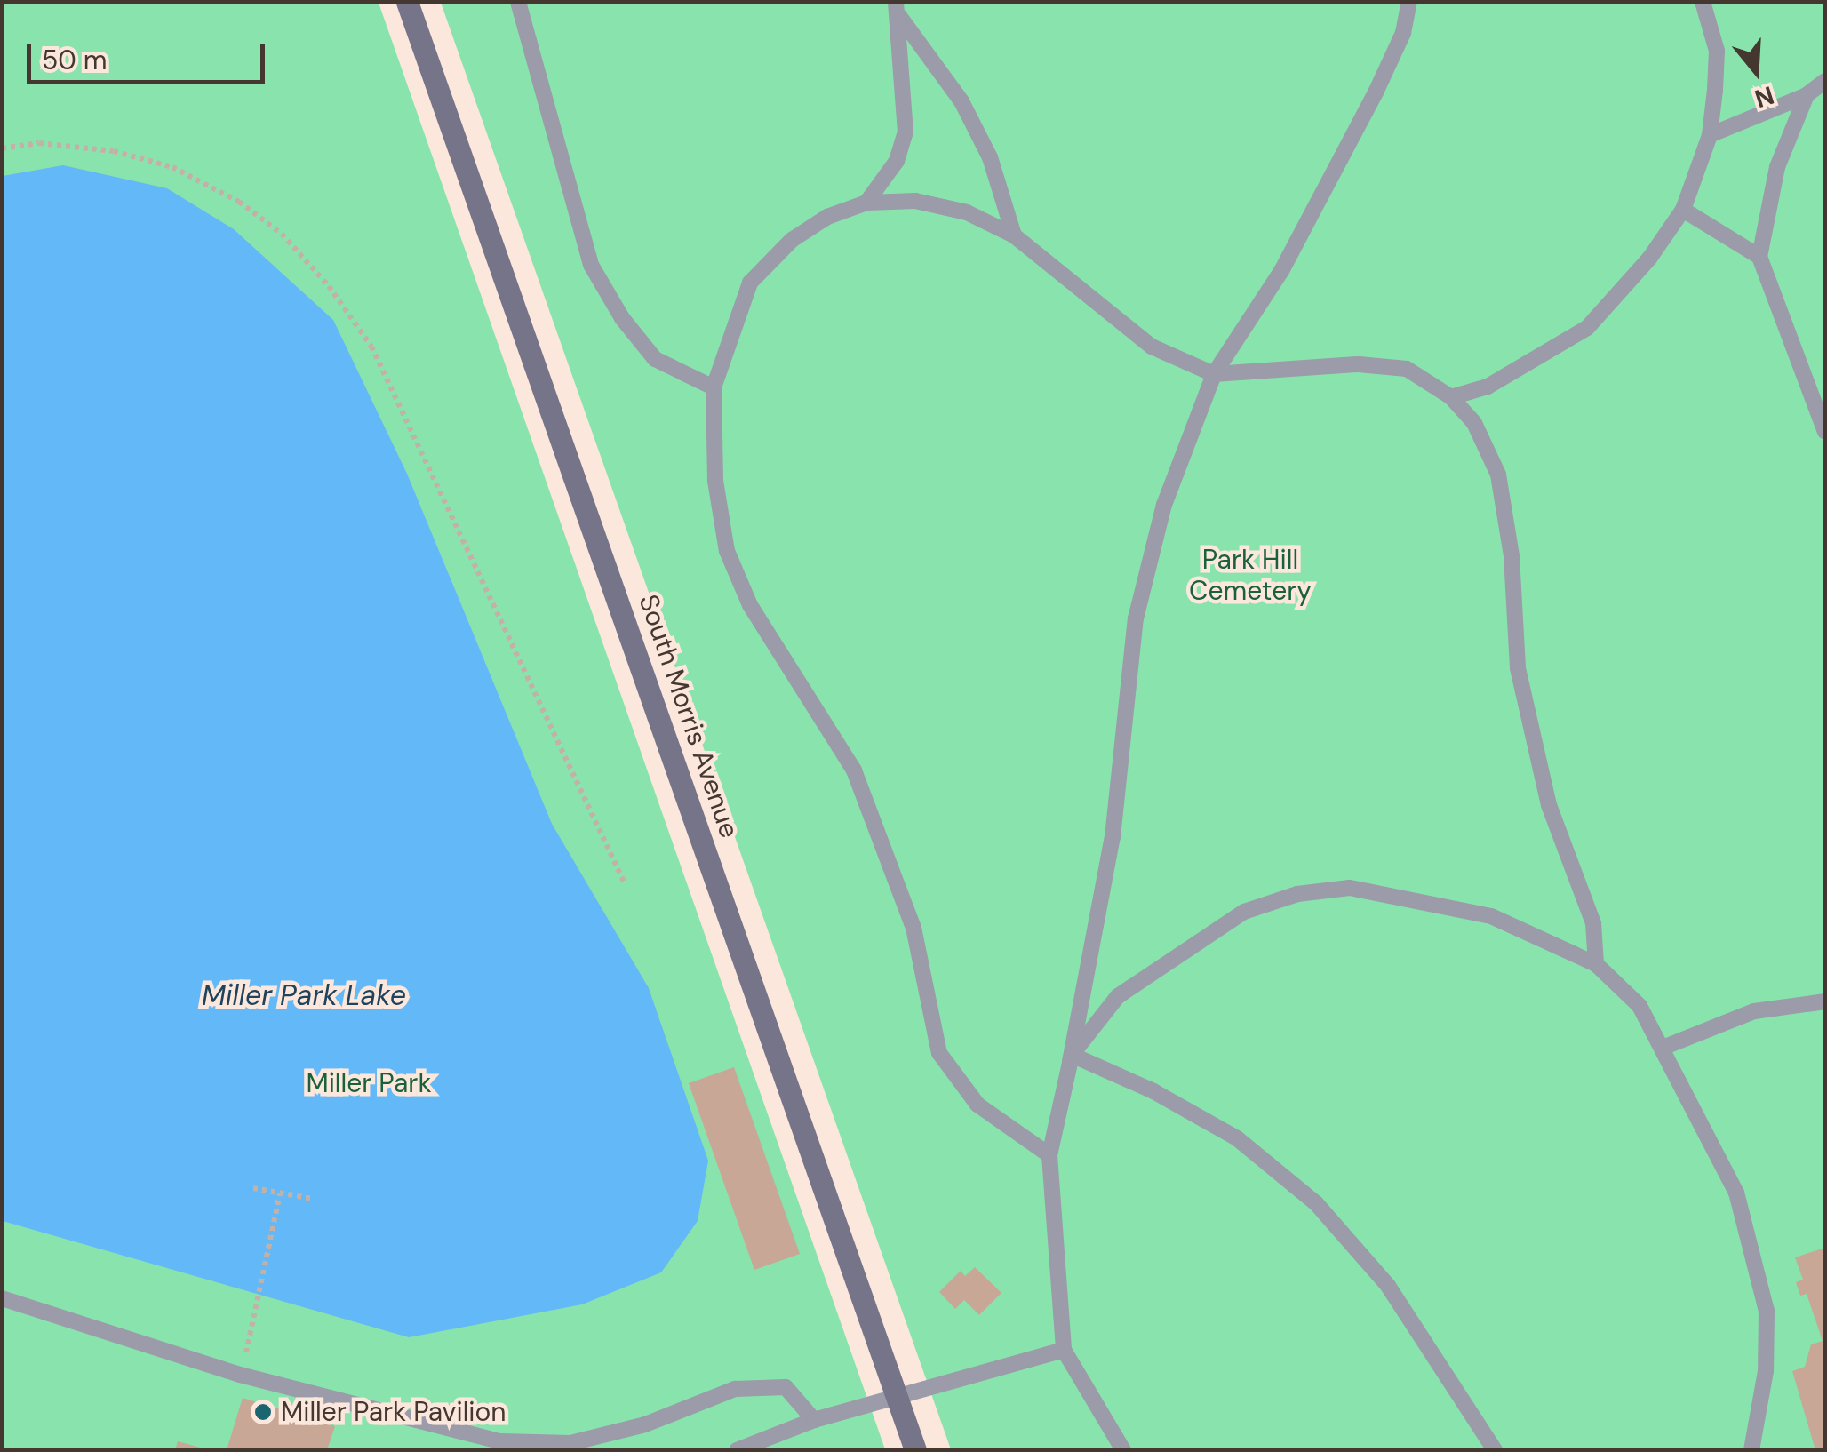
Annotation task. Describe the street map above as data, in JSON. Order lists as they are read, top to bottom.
{
  "streets": {
    "main road": ["South Morris Avenue"]
  },
  "water": ["Miller Park Lake"],
  "parks": ["Park Hill Cemetery", "Miller Park"],
  "places": ["Miller Park Pavilion"],
  "scale_bar": "50 m",
  "north": "bottom"
}
